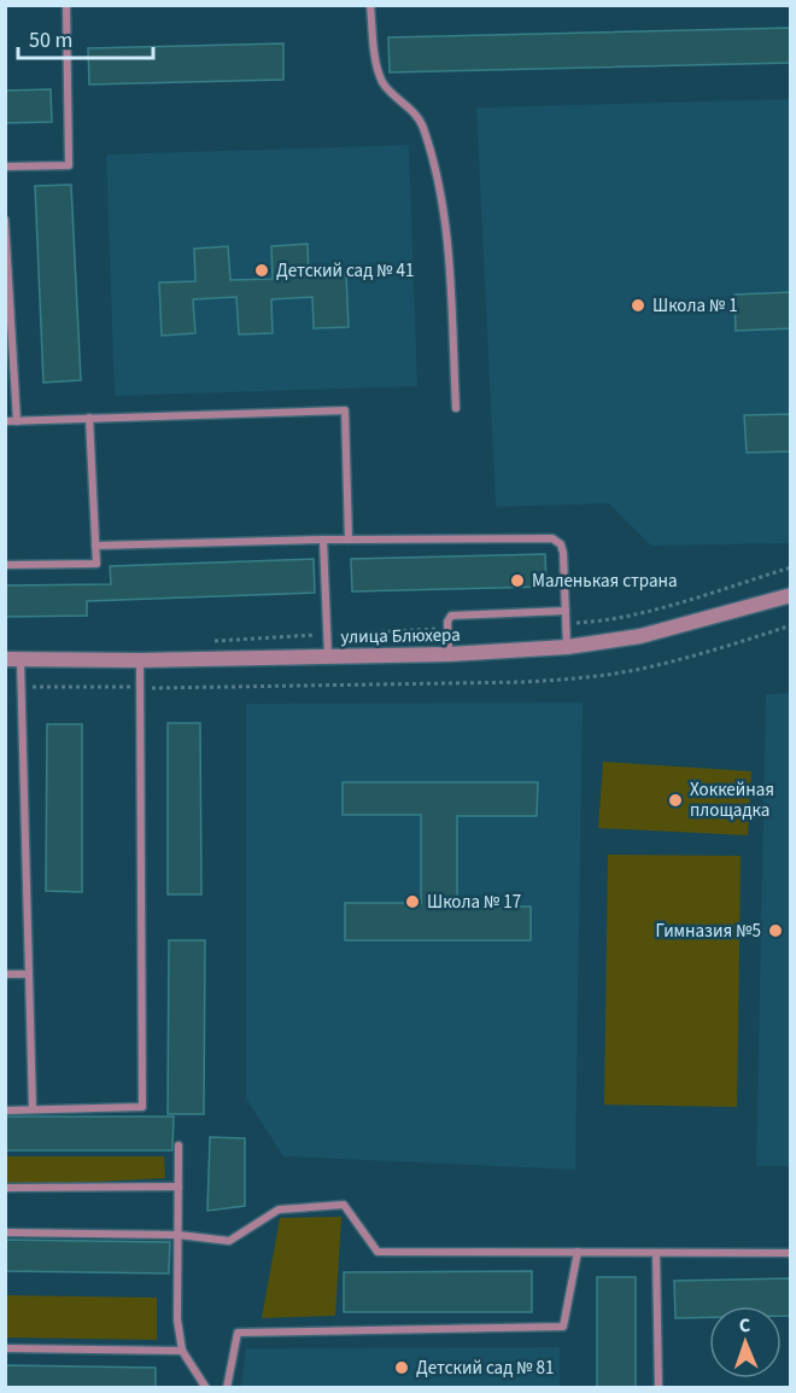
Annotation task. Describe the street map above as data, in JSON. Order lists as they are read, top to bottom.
{
  "streets": {
    "street": ["улица Блюхера"]
  },
  "places": [
    "Детский сад № 41",
    "Школа № 1",
    "Маленькая страна",
    "Хоккейная площадка",
    "Школа № 17",
    "Гимназия №5",
    "Детский сад № 81"
  ],
  "scale_bar": "50 m",
  "north": "top"
}
